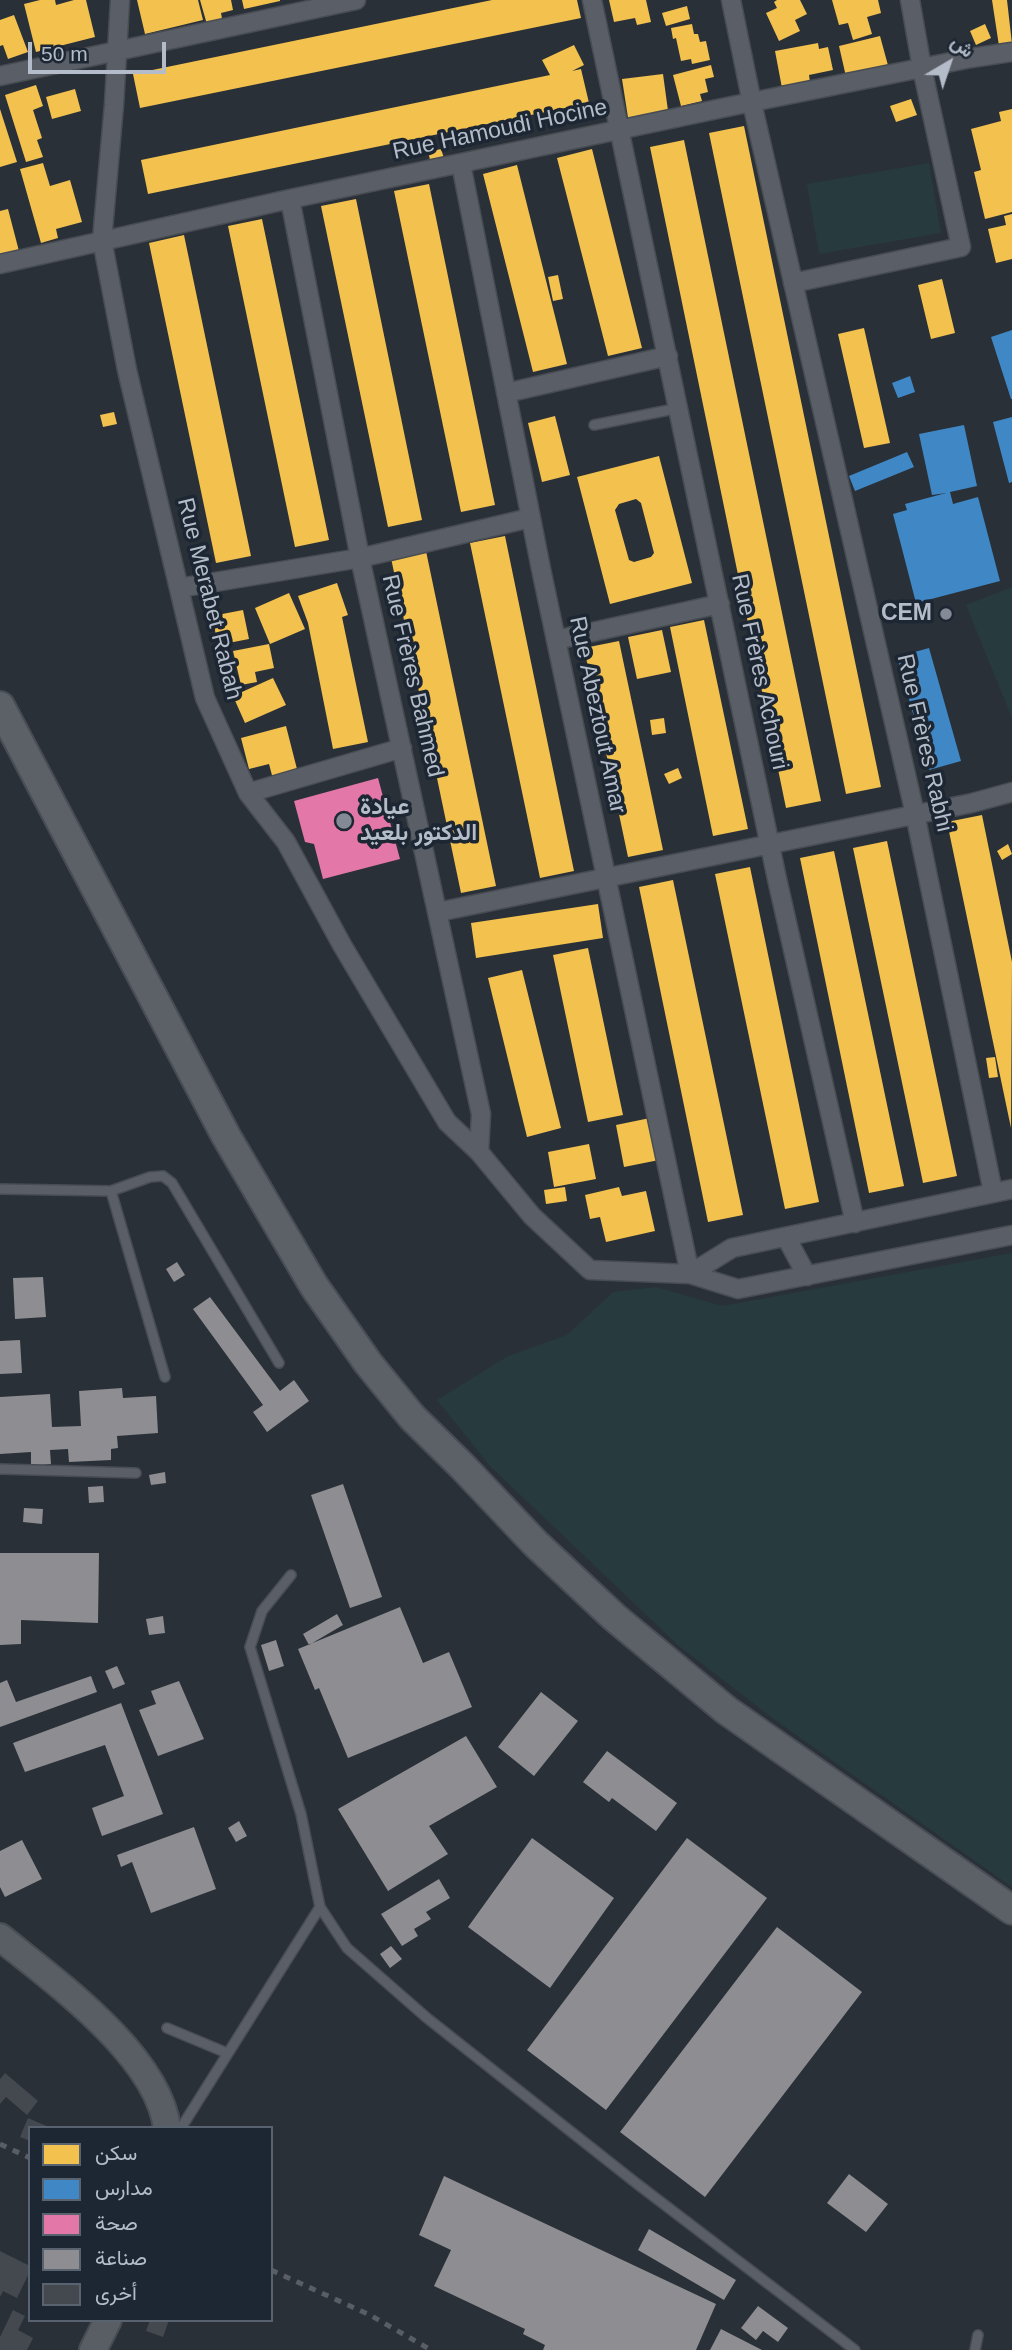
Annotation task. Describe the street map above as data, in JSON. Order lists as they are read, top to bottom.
{
  "streets": {
    "street": [
      "Rue Hamoudi Hocine",
      "Rue Merabet Rabah",
      "Rue Frères Achouri",
      "Rue Frères Bahmed",
      "Rue Abeztout Amar",
      "Rue Frères Rabhi"
    ]
  },
  "crossings": [
    ["Rue Hamoudi Hocine", "Rue Merabet Rabah"],
    ["Rue Hamoudi Hocine", "Rue Frères Achouri"],
    ["Rue Hamoudi Hocine", "Rue Frères Bahmed"],
    ["Rue Hamoudi Hocine", "Rue Abeztout Amar"],
    ["Rue Hamoudi Hocine", "Rue Frères Rabhi"],
    ["Rue Merabet Rabah", "Rue Frères Bahmed"]
  ],
  "places": ["CEM", "عيادة الدكتور بلعيد"],
  "legend": [
    "سكن",
    "مدارس",
    "صحة",
    "صناعة",
    "أخرى"
  ],
  "scale_bar": "50 m",
  "north": "top right"
}
